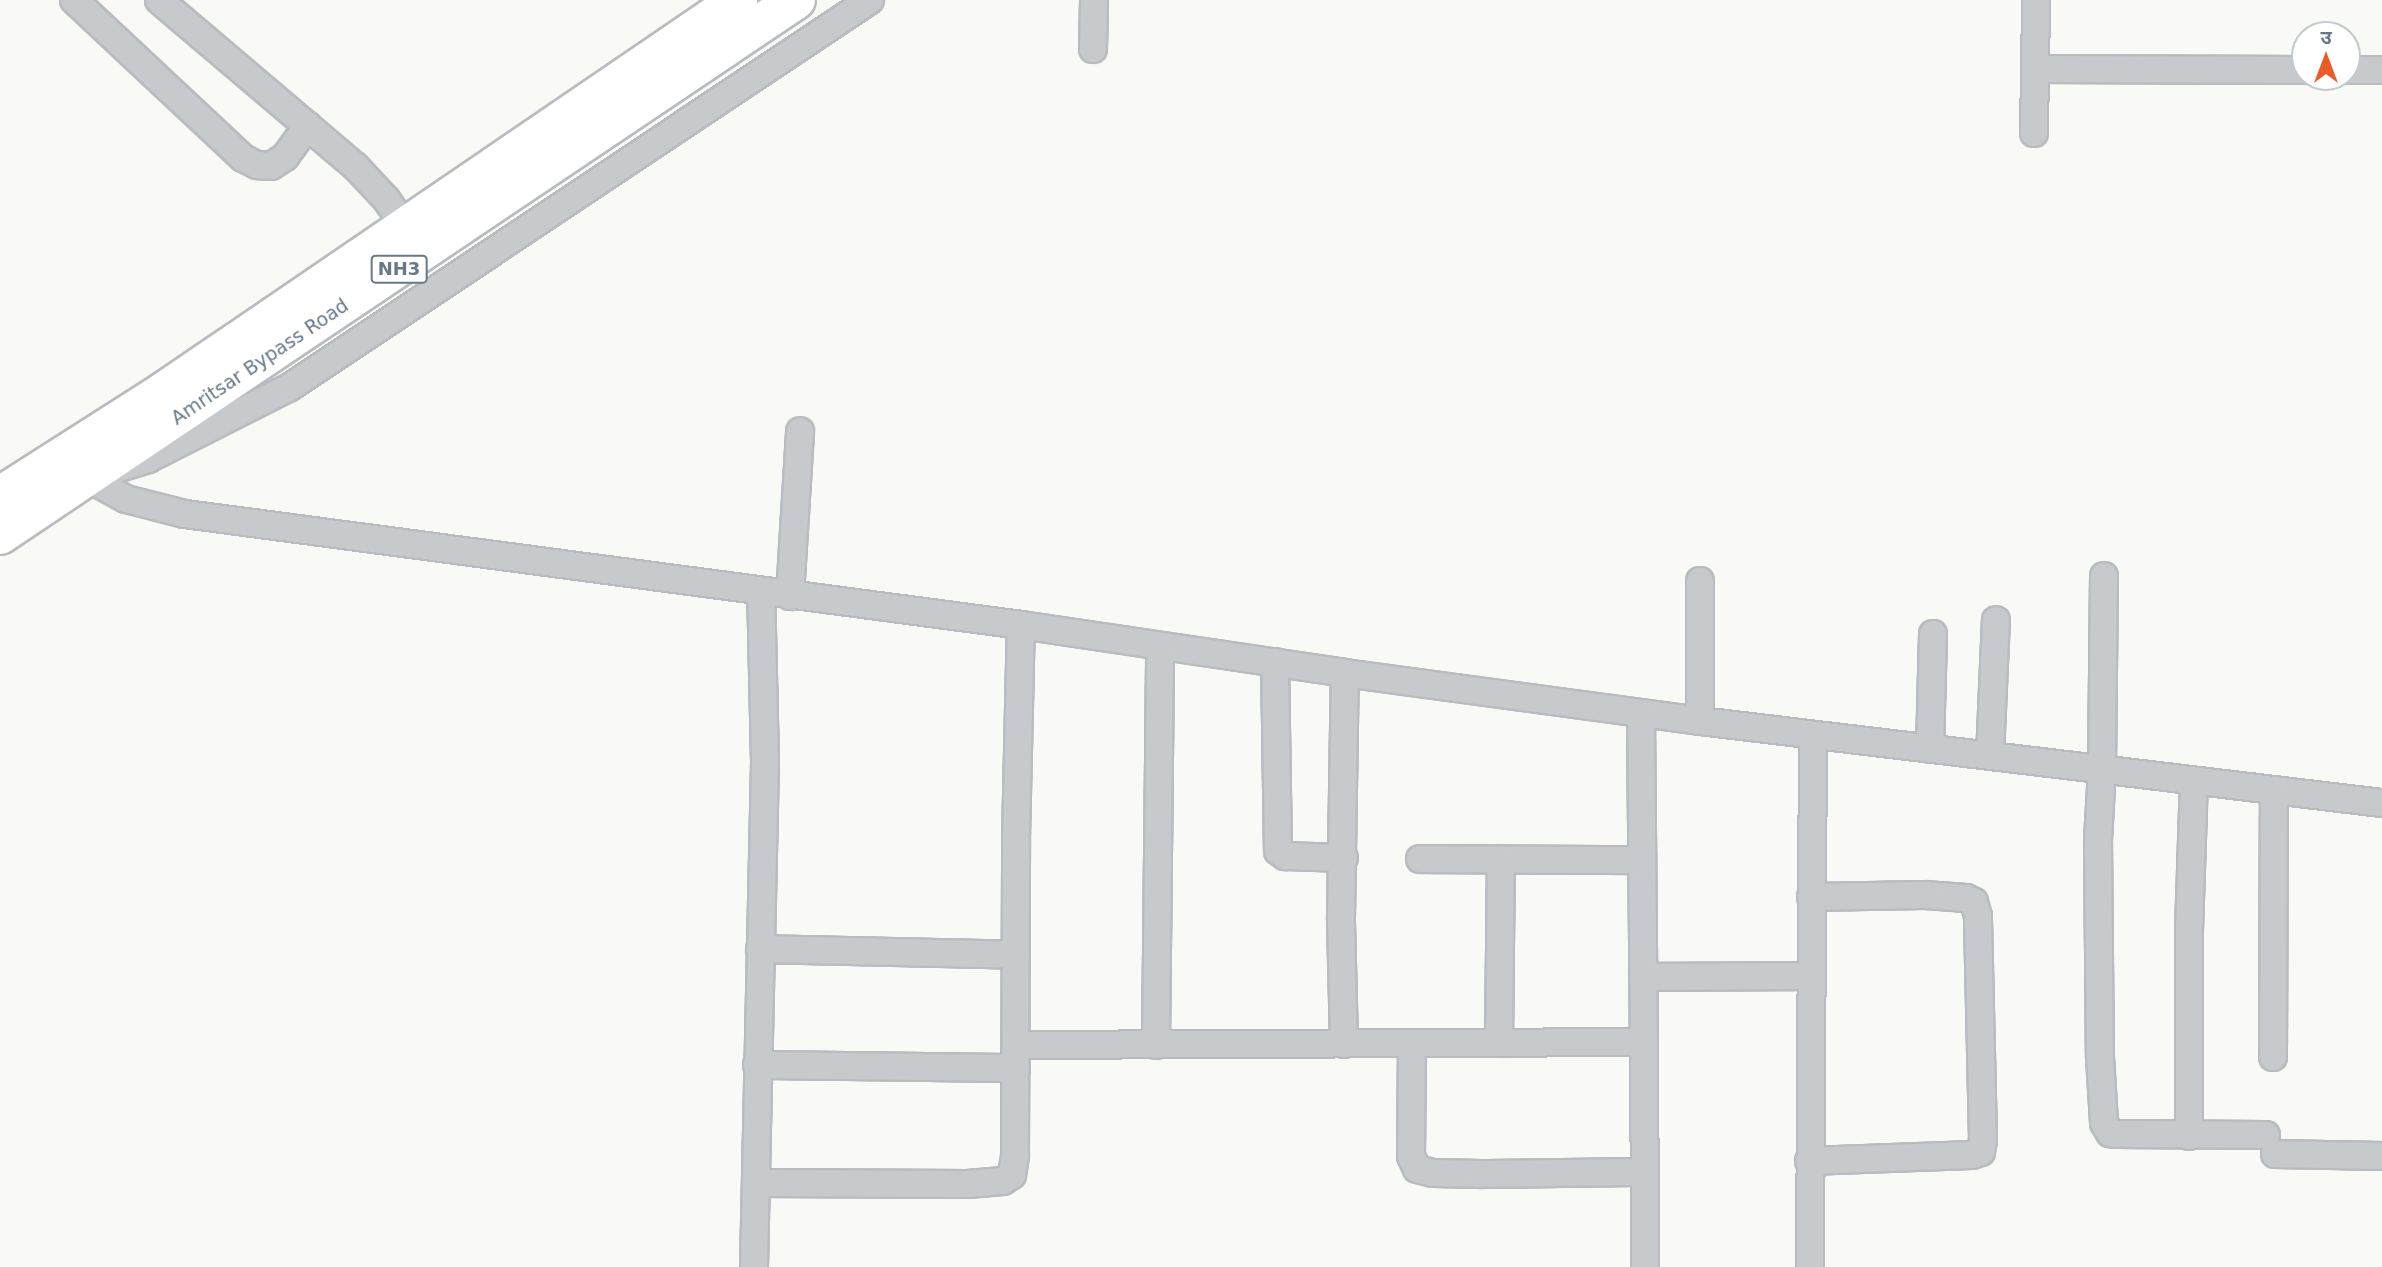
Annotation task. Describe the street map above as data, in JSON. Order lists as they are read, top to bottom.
{
  "streets": {
    "highway": ["NH3", "Amritsar Bypass Road"]
  },
  "north": "top"
}
